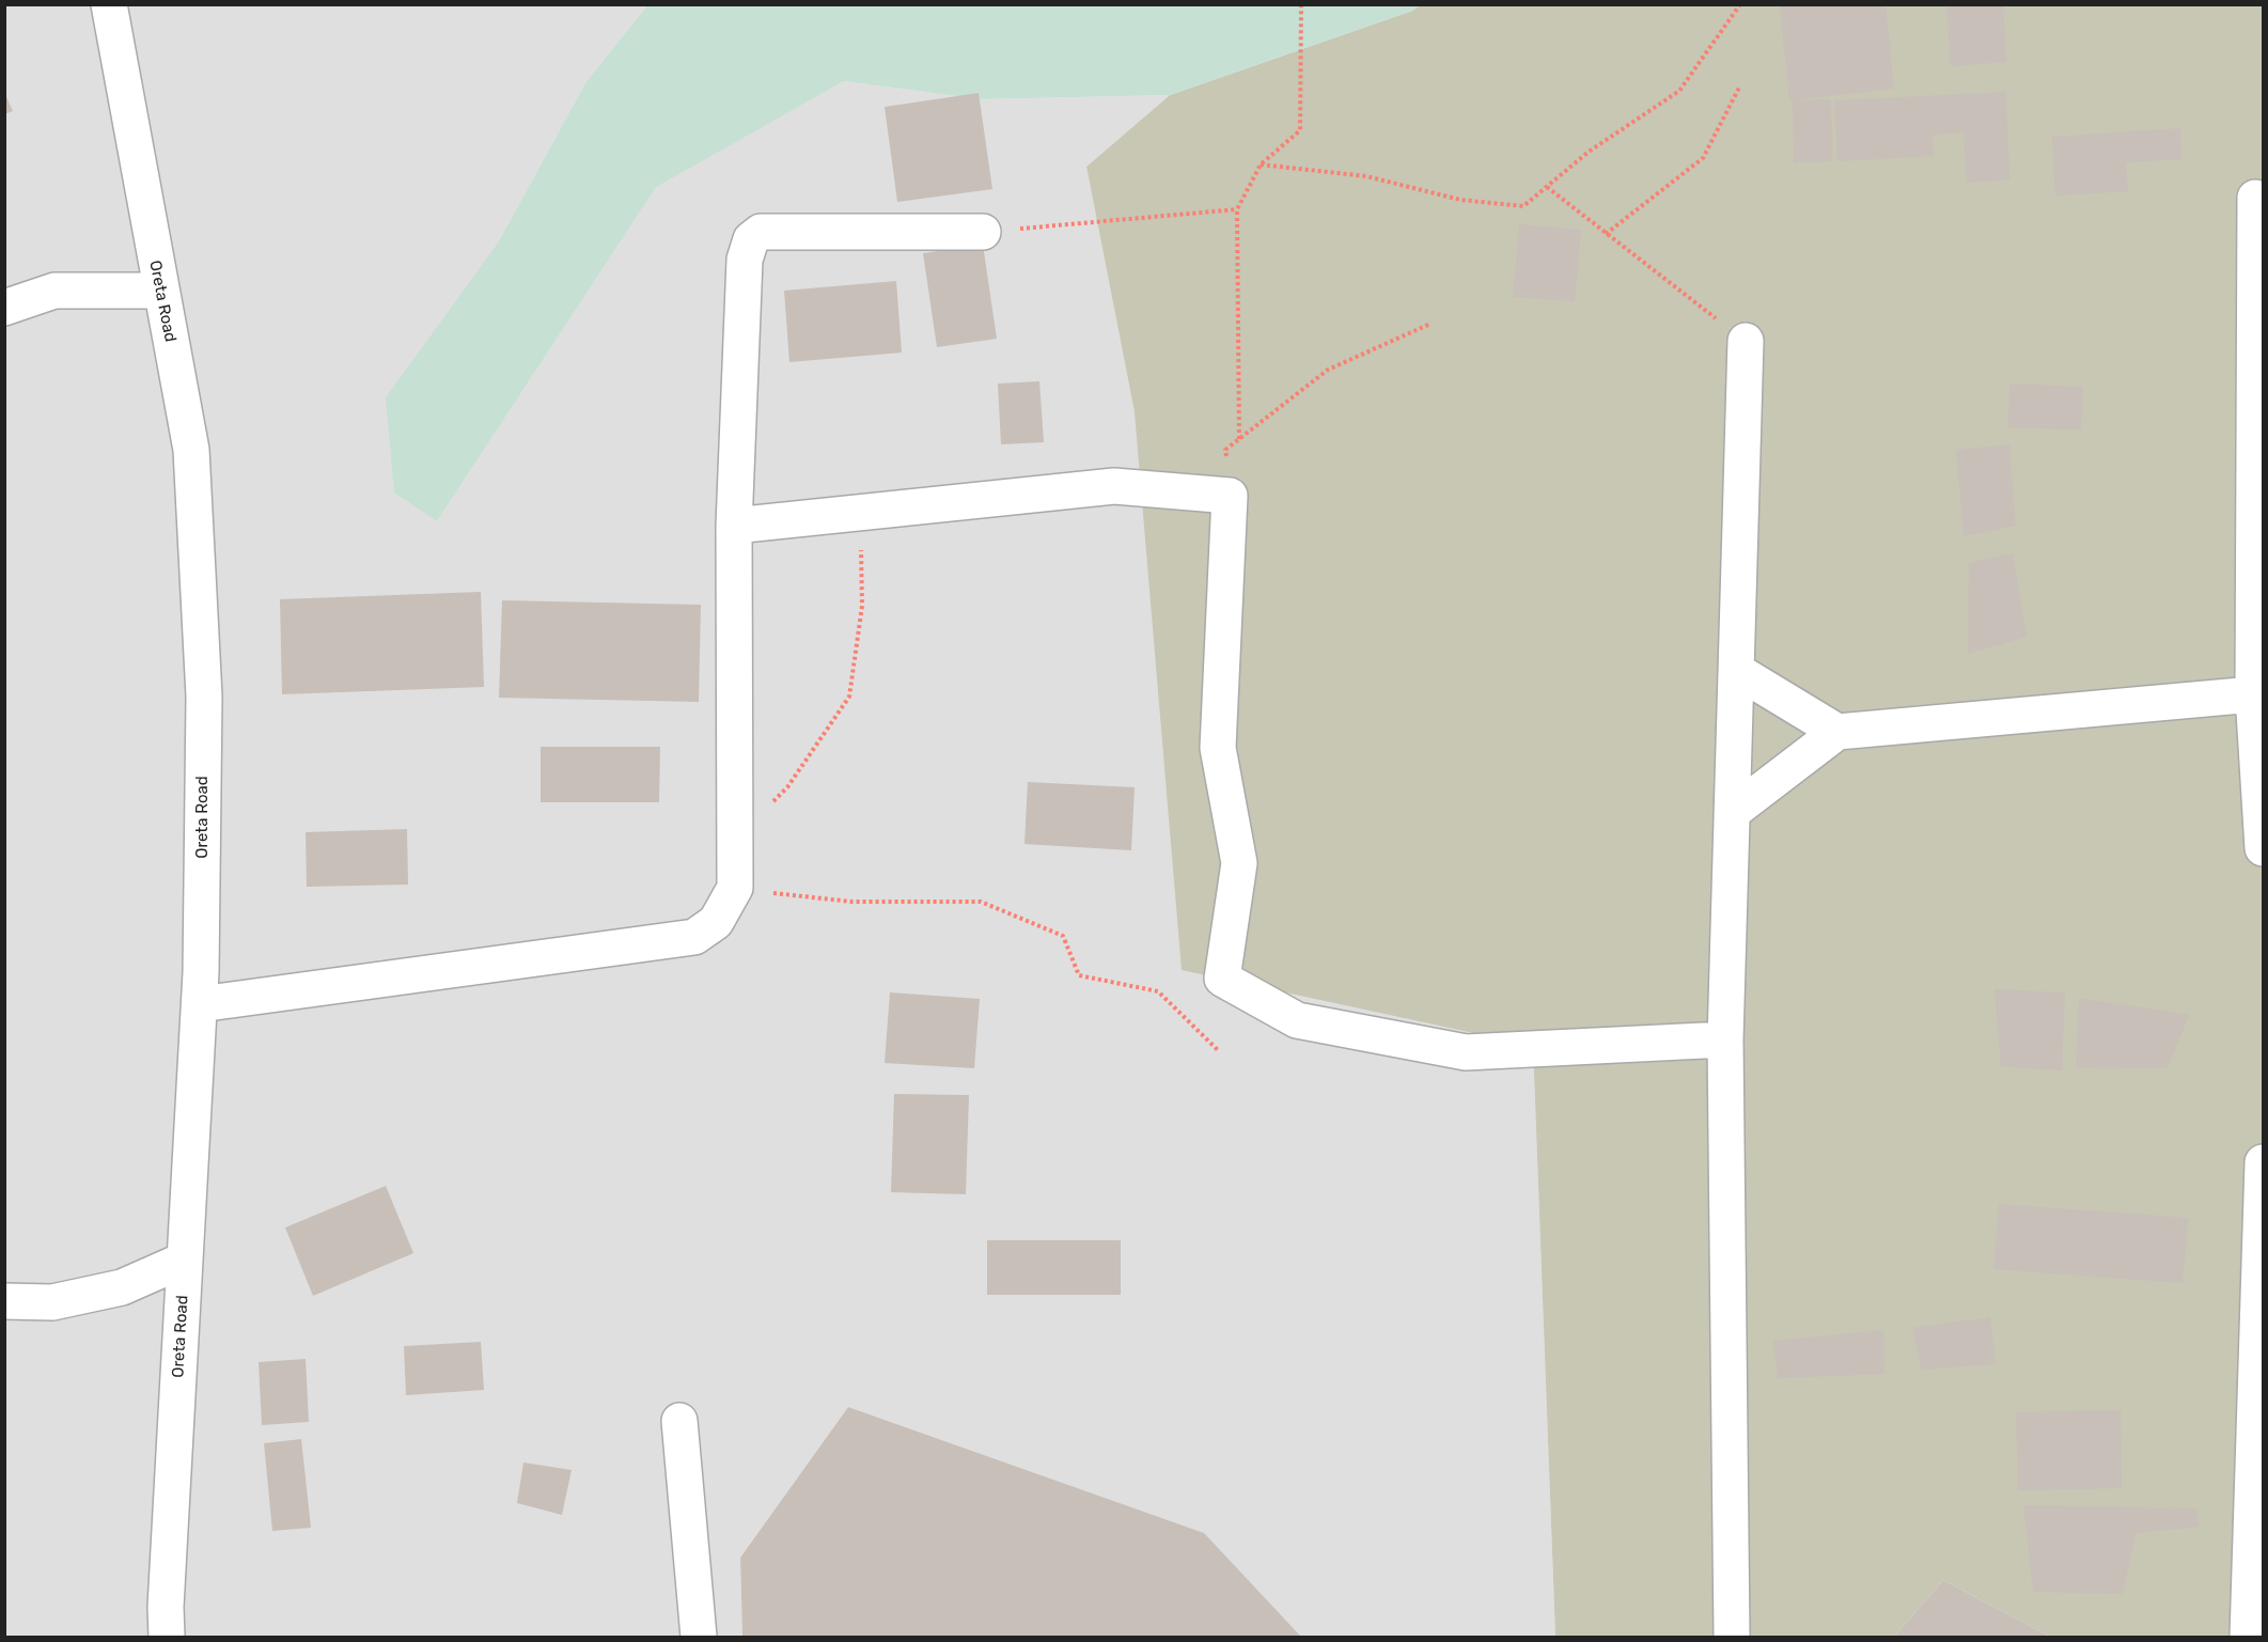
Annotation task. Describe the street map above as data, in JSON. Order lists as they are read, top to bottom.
{
  "streets": {
    "street": ["Oreta Road"]
  }
}
